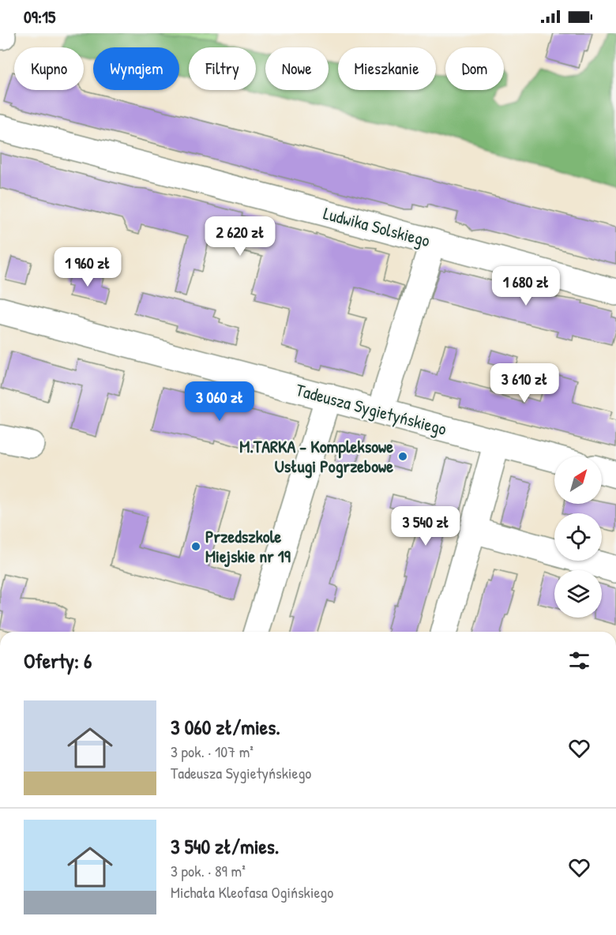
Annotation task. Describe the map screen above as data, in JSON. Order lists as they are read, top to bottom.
{
  "streets": {
    "street": ["Ludwika Solskiego", "Tadeusza Sygietyńskiego"]
  },
  "places": ["M.TARKA - Kompleksowe Usługi Pogrzebowe", "Przedszkole Miejskie nr 19"],
  "north": "top right",
  "page": {
    "status": "09:15",
    "chip": [
      "Kupno",
      "Wynajem",
      "Filtry",
      "Nowe",
      "Mieszkanie",
      "Dom"
    ],
    "price": [
      "2 620 zł",
      "1 960 zł",
      "1 680 zł",
      "3 610 zł",
      "3 060 zł",
      "3 540 zł"
    ],
    "heading": "Oferty: 6",
    "list": [
      {
        "name": "3 060 zł/mies.",
        "note": "3 pok. · 107 m² · Tadeusza Sygietyńskiego"
      },
      {
        "name": "3 540 zł/mies.",
        "note": "3 pok. · 89 m² · Michała Kleofasa Ogińskiego"
      }
    ]
  }
}
